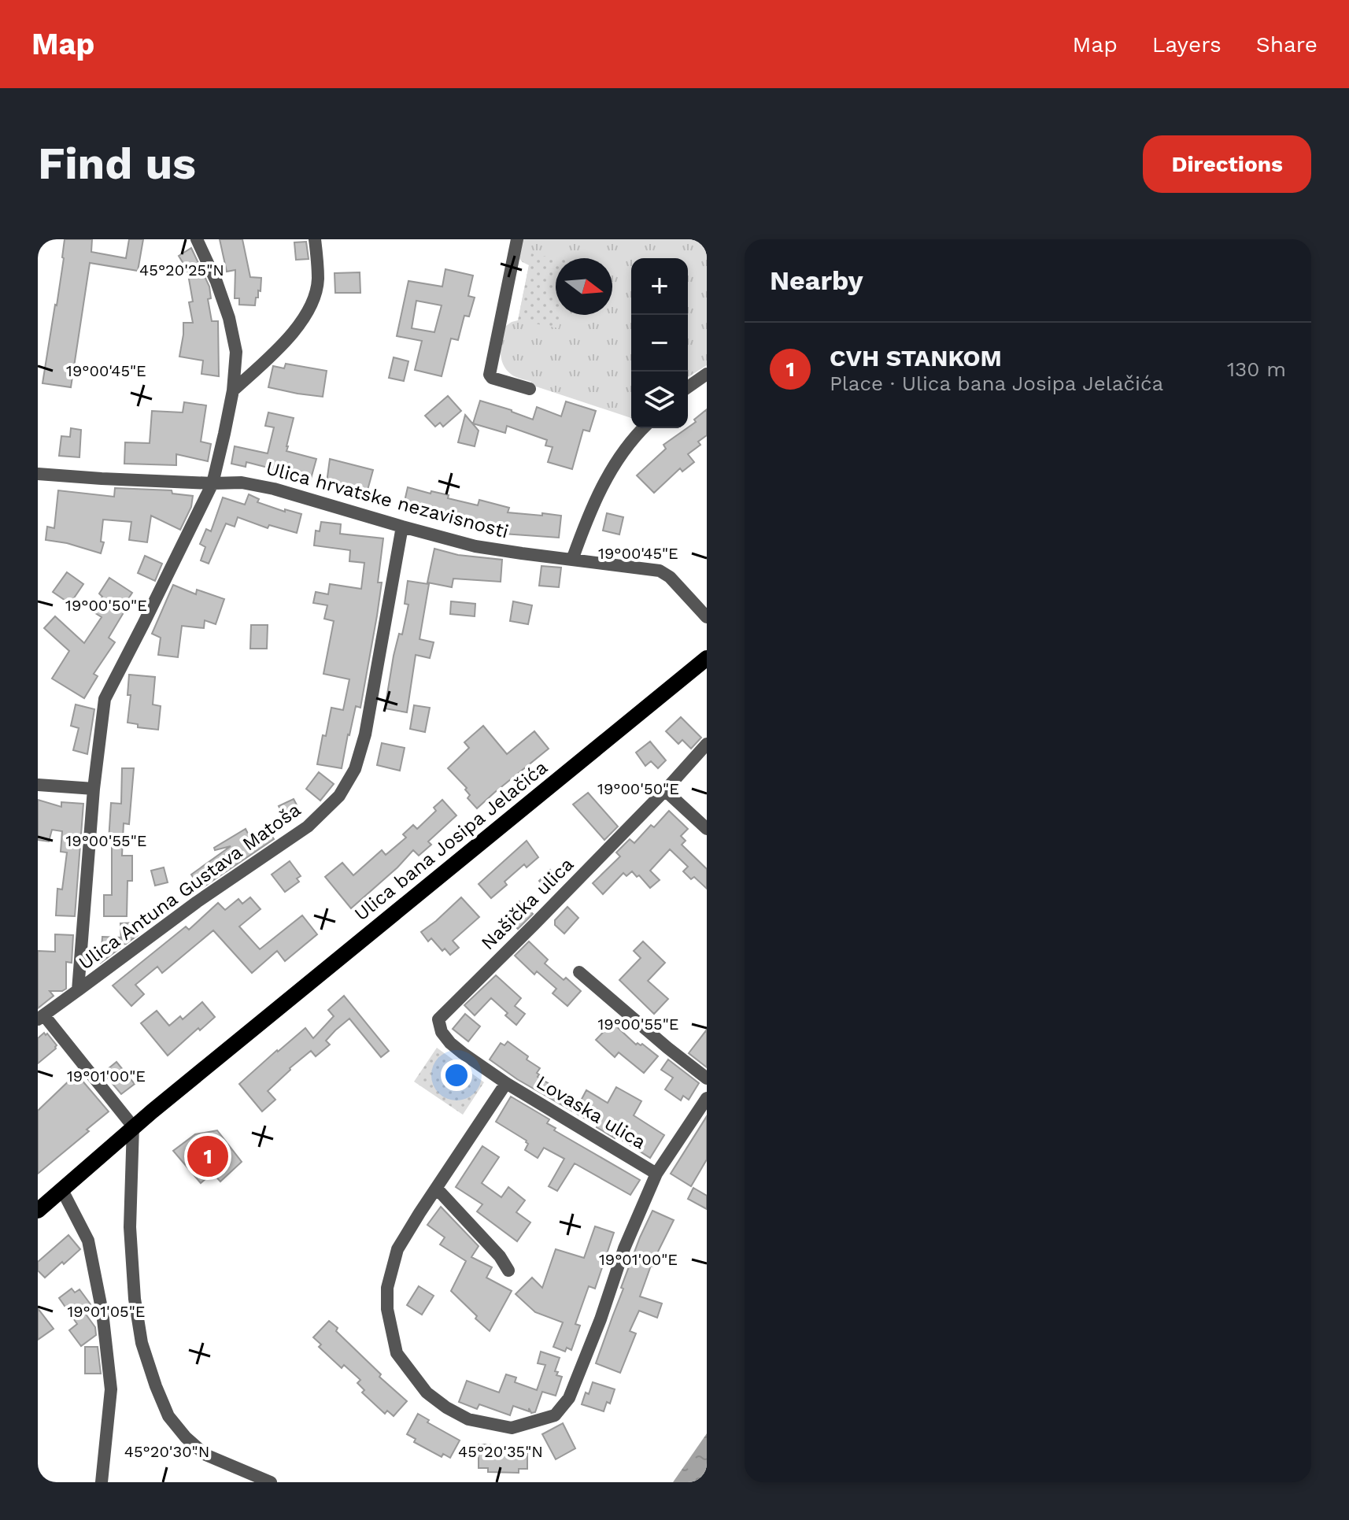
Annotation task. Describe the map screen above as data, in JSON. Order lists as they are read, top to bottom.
{
  "streets": {
    "main road": ["Ulica bana Josipa Jelačića"],
    "street": [
      "Ulica hrvatske nezavisnosti",
      "Ulica Antuna Gustava Matoša",
      "Našička ulica",
      "Lovaska ulica"
    ]
  },
  "crossings": [
    ["Ulica hrvatske nezavisnosti", "Ulica Antuna Gustava Matoša"],
    ["Našička ulica", "Lovaska ulica"]
  ],
  "north": "right",
  "page": {
    "header": "Map",
    "nav": ["Map", "Layers", "Share"],
    "buttons": "Directions",
    "title": "Find us",
    "heading": "Nearby",
    "map_buttons": ["+", "−"],
    "list": [
      {
        "mark": "1",
        "name": "CVH STANKOM",
        "note": "Place · Ulica bana Josipa Jelačića",
        "value": "130 m"
      }
    ],
    "pins": "1"
  },
  "coordinates": [
    "45°20'25\"N",
    "19°00'45\"E",
    "19°00'50\"E",
    "19°00'55\"E",
    "19°01'00\"E",
    "19°01'05\"E",
    "45°20'30\"N",
    "45°20'35\"N"
  ]
}
